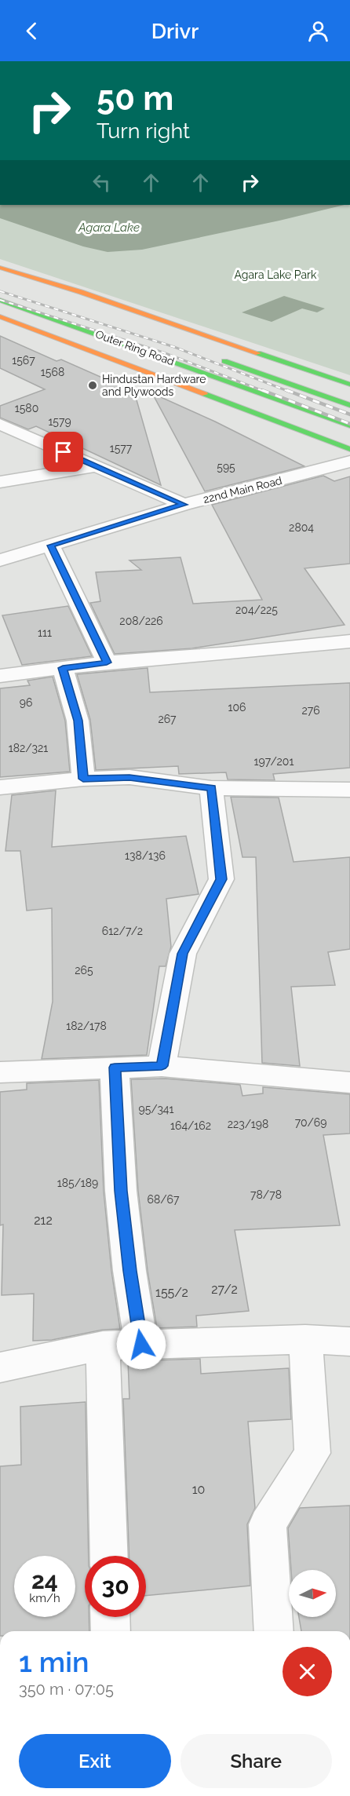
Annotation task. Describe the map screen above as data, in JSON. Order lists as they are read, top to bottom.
{
  "streets": {
    "main road": ["Outer Ring Road"],
    "street": ["22nd Main Road"]
  },
  "water": ["Agara Lake"],
  "parks": ["Agara Lake Park"],
  "places": ["Hindustan Hardware and Plywoods"],
  "house_numbers": [
    "1567",
    "1568",
    "1580",
    "1579",
    "1577",
    "595",
    "2804",
    "204/225",
    "208/226",
    "111",
    "96",
    "106",
    "276",
    "267",
    "182/321",
    "197/201",
    "138/136",
    "612/7/2",
    "265",
    "182/178",
    "95/341",
    "70/69",
    "223/198",
    "164/162",
    "185/189",
    "78/78",
    "68/67",
    "212",
    "27/2",
    "155/2",
    "10"
  ],
  "north": "right",
  "page": {
    "header": "Drivr",
    "turn": ["50 m", "Turn right"],
    "speed": "24 km/h",
    "limit": "30",
    "heading": ["1 min", "350 m · 07:05"],
    "buttons": ["Exit", "Share"]
  }
}
